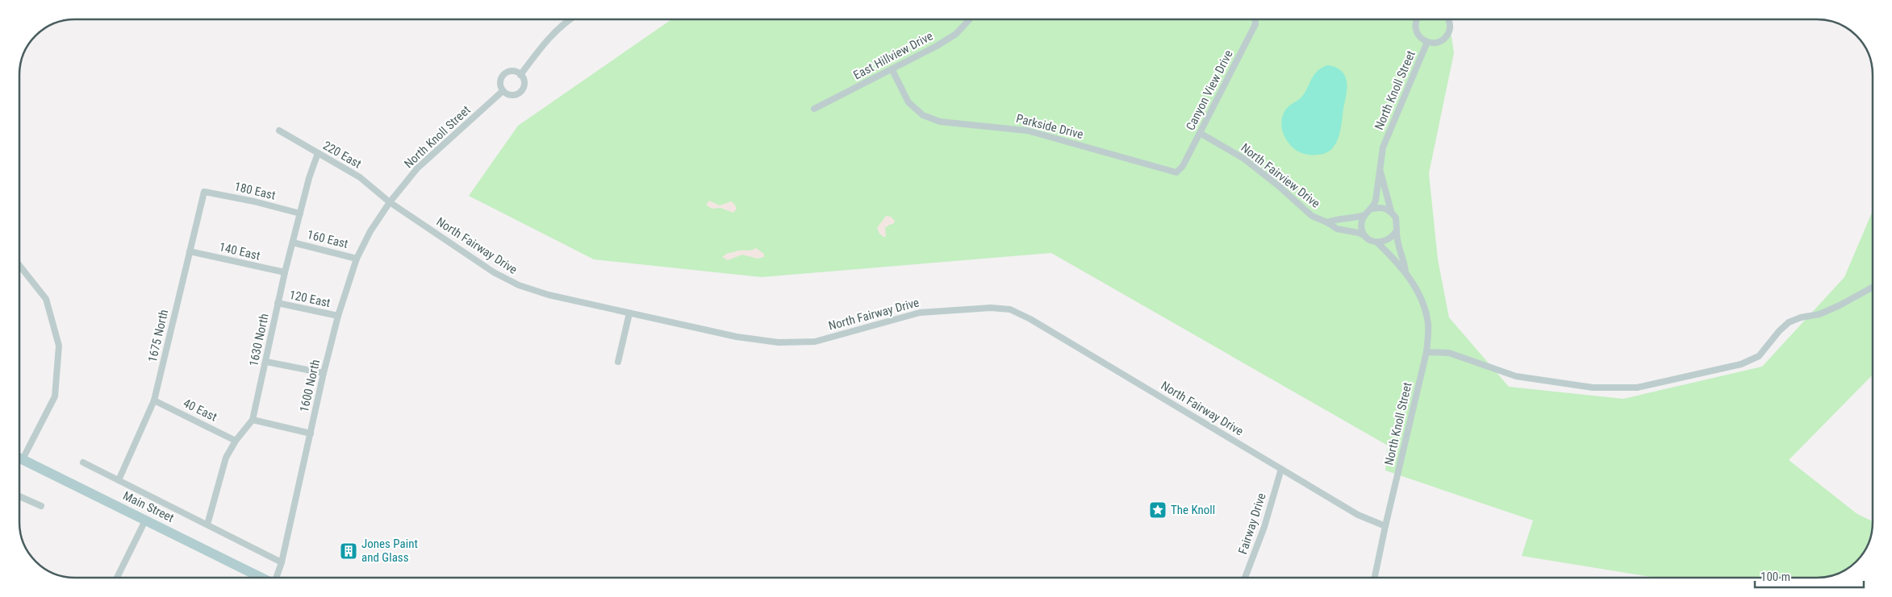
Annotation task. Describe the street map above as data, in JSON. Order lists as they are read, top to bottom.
{
  "streets": {
    "main road": ["Main Street"],
    "street": [
      "East Hillview Drive",
      "Canyon View Drive",
      "North Knoll Street",
      "Parkside Drive",
      "220 East",
      "North Fairview Drive",
      "180 East",
      "160 East",
      "North Fairway Drive",
      "140 East",
      "120 East",
      "1675 North",
      "1630 North",
      "1600 North",
      "40 East",
      "Fairway Drive"
    ]
  },
  "crossings": [
    ["East Hillview Drive", "Parkside Drive"],
    ["Canyon View Drive", "Parkside Drive"],
    ["Canyon View Drive", "North Fairview Drive"],
    ["North Knoll Street", "220 East"],
    ["North Knoll Street", "North Fairview Drive"],
    ["North Knoll Street", "North Fairway Drive"],
    ["North Knoll Street", "1600 North"],
    ["220 East", "North Fairway Drive"],
    ["220 East", "1630 North"],
    ["220 East", "1600 North"],
    ["180 East", "1675 North"],
    ["180 East", "1630 North"],
    ["160 East", "1630 North"],
    ["160 East", "1600 North"],
    ["North Fairway Drive", "1600 North"],
    ["North Fairway Drive", "Fairway Drive"],
    ["140 East", "1675 North"],
    ["140 East", "1630 North"],
    ["120 East", "1630 North"],
    ["120 East", "1600 North"],
    ["1675 North", "40 East"],
    ["1630 North", "40 East"]
  ],
  "places": {
    "place": ["The Knoll"],
    "building": ["Jones Paint and Glass"]
  },
  "scale_bar": "100 m"
}
